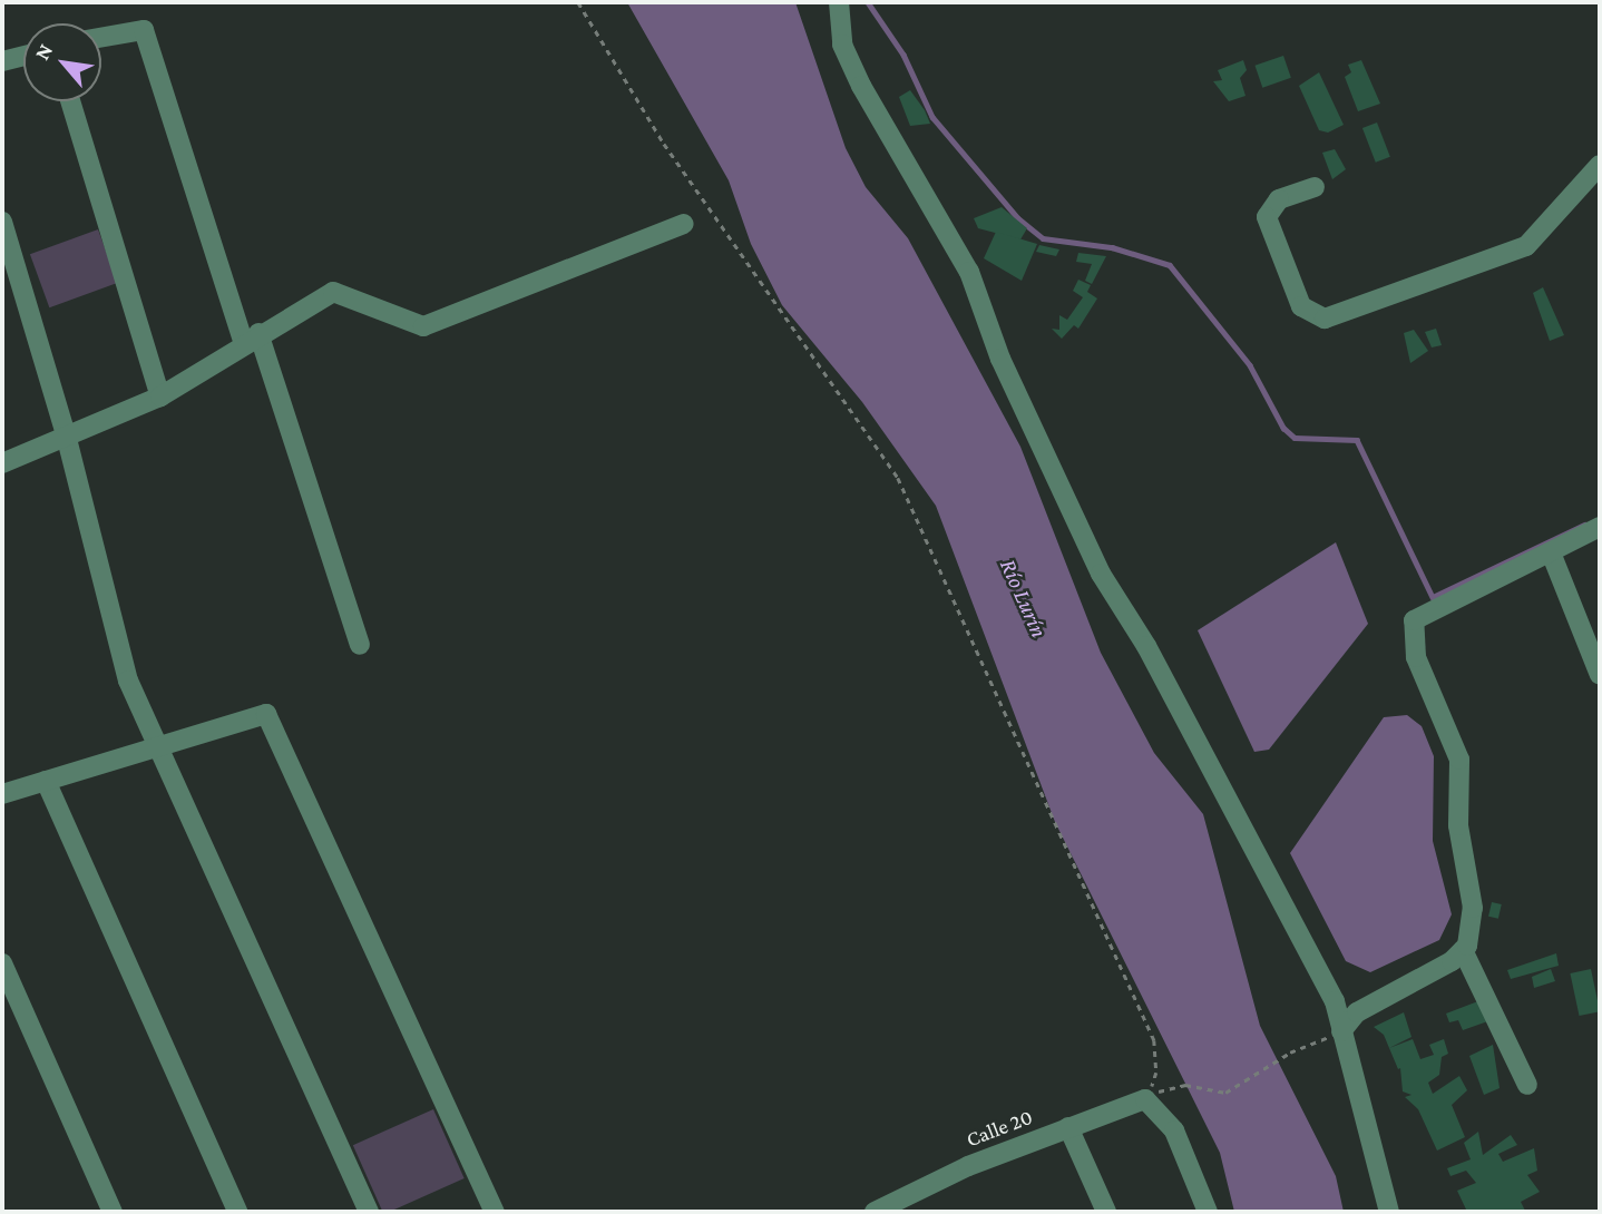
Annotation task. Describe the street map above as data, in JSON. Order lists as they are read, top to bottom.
{
  "streets": {
    "street": ["Calle 20"]
  },
  "water": ["Río Lurín"],
  "north": "top left"
}
